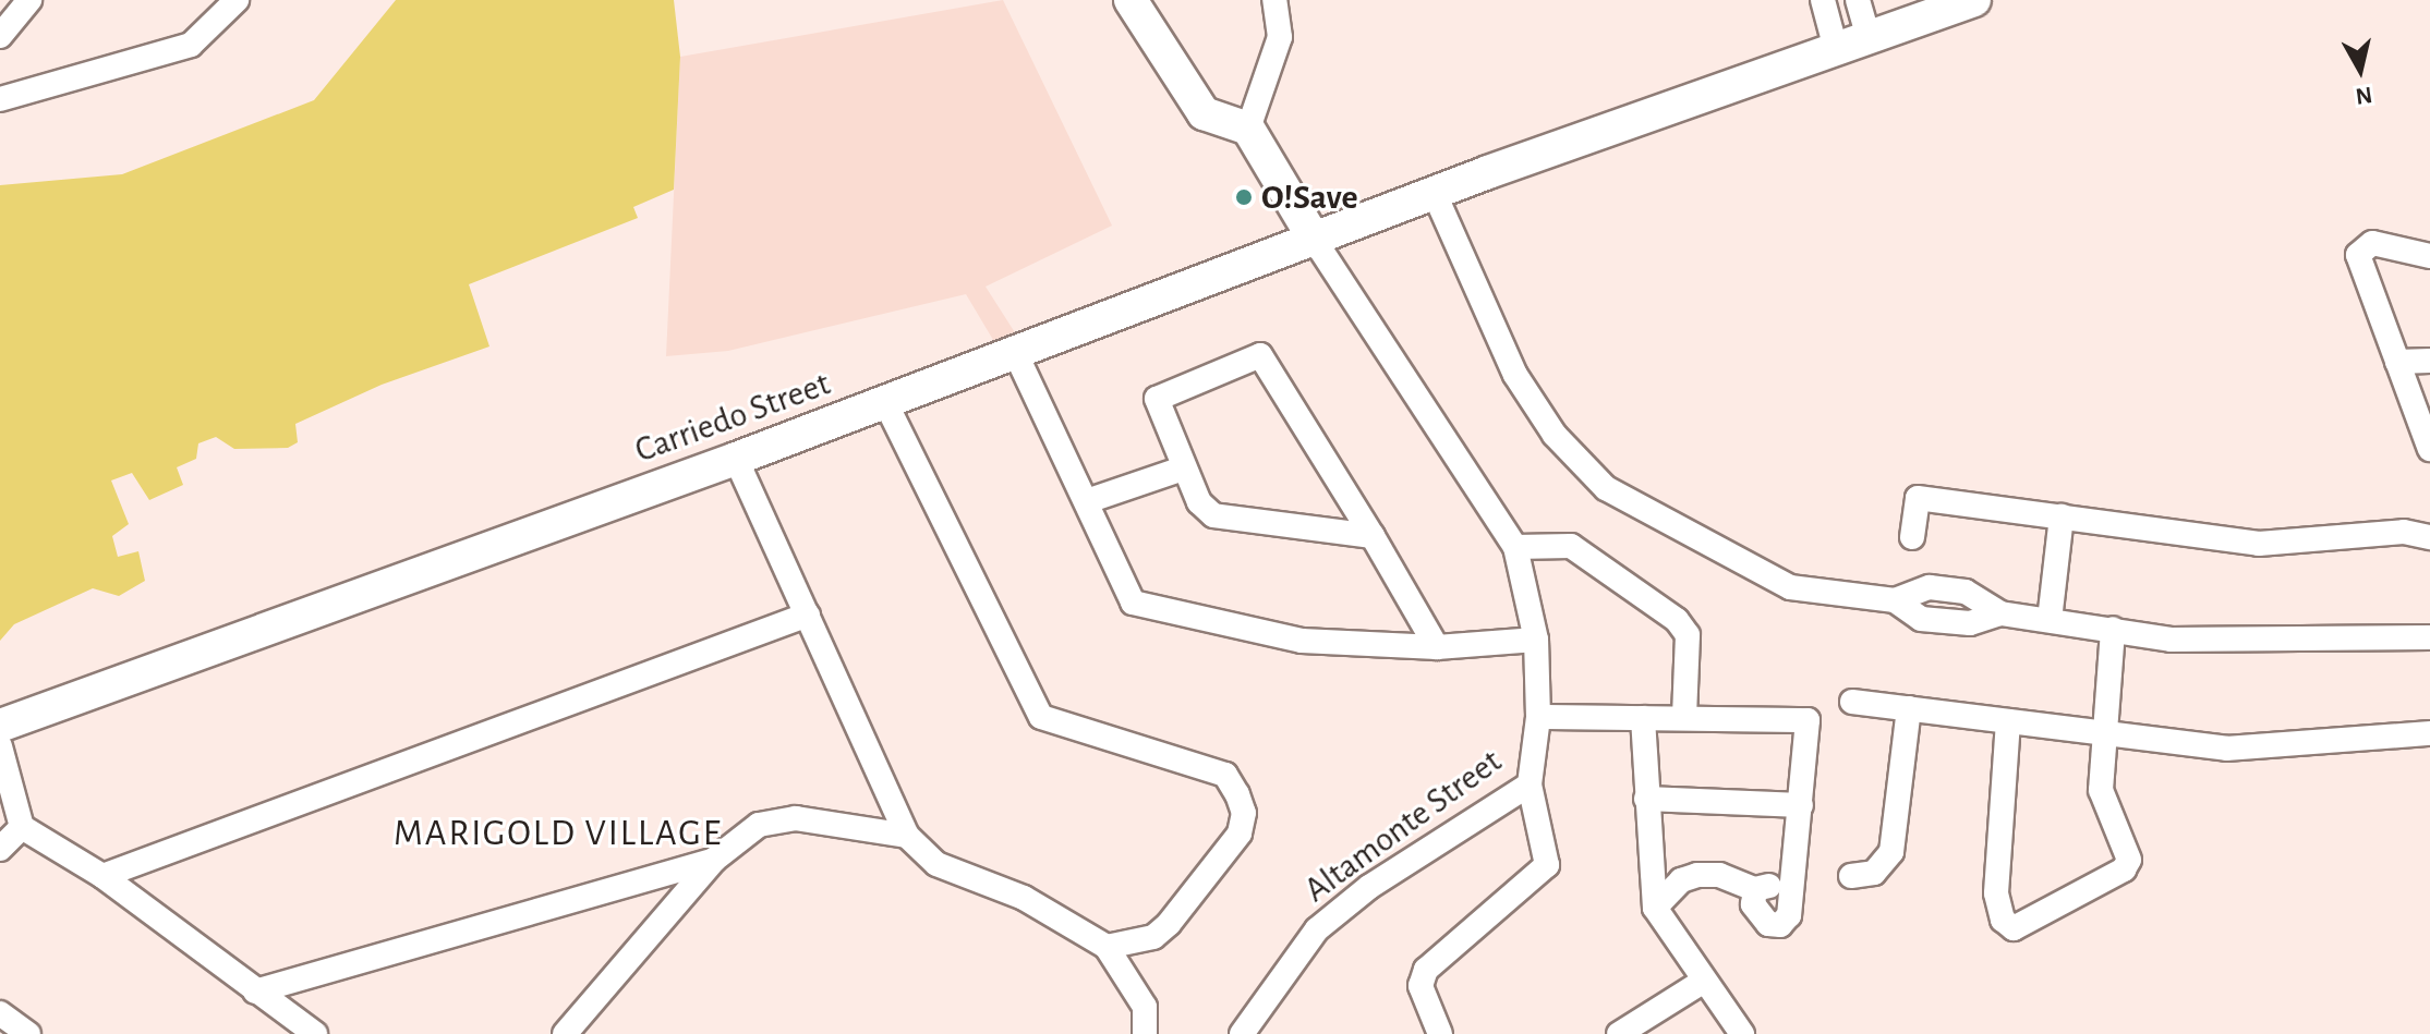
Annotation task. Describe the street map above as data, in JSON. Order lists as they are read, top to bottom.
{
  "streets": {
    "main road": ["Carriedo Street"],
    "street": ["Altamonte Street"]
  },
  "crossings": [
    ["Carriedo Street", "Altamonte Street"]
  ],
  "districts": ["MARIGOLD VILLAGE"],
  "places": ["O!Save"],
  "north": "bottom"
}
